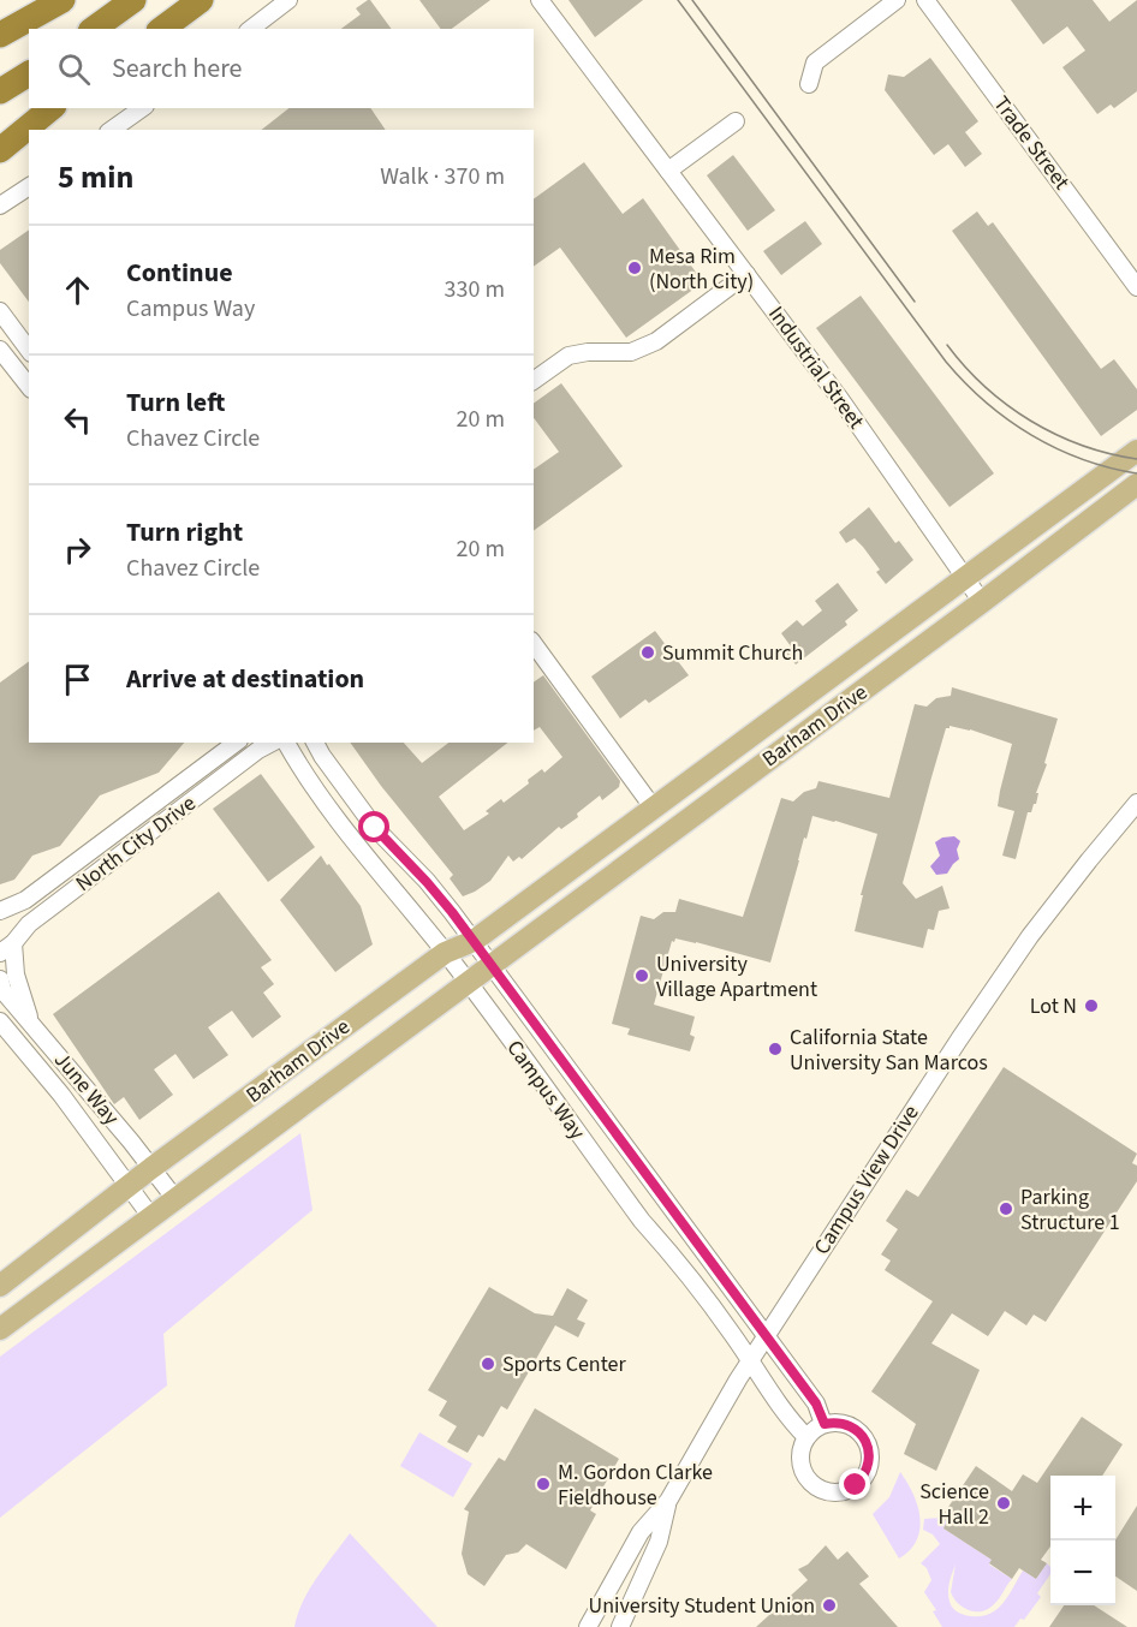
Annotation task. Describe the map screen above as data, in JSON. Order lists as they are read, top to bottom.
{
  "streets": {
    "main road": ["Barham Drive"],
    "street": [
      "Trade Street",
      "Industrial Street",
      "North City Drive",
      "June Way",
      "Campus Way",
      "Campus View Drive"
    ]
  },
  "crossings": [
    ["Industrial Street", "Barham Drive"],
    ["Barham Drive", "June Way"],
    ["Barham Drive", "Campus Way"],
    ["Campus Way", "Campus View Drive"]
  ],
  "places": [
    "Mesa Rim (North City)",
    "Summit Church",
    "University Village Apartment",
    "Lot N",
    "California State University San Marcos",
    "Parking Structure 1",
    "Sports Center",
    "M. Gordon Clarke Fieldhouse",
    "Science Hall 2",
    "University Student Union"
  ],
  "page": {
    "search": "Search here",
    "heading": ["5 min", "Walk · 370 m"],
    "list": [
      ["Continue", "Campus Way", "330 m"],
      ["Turn left", "Chavez Circle", "20 m"],
      ["Turn right", "Chavez Circle", "20 m"],
      "Arrive at destination"
    ],
    "map_buttons": ["+", "−"]
  }
}
